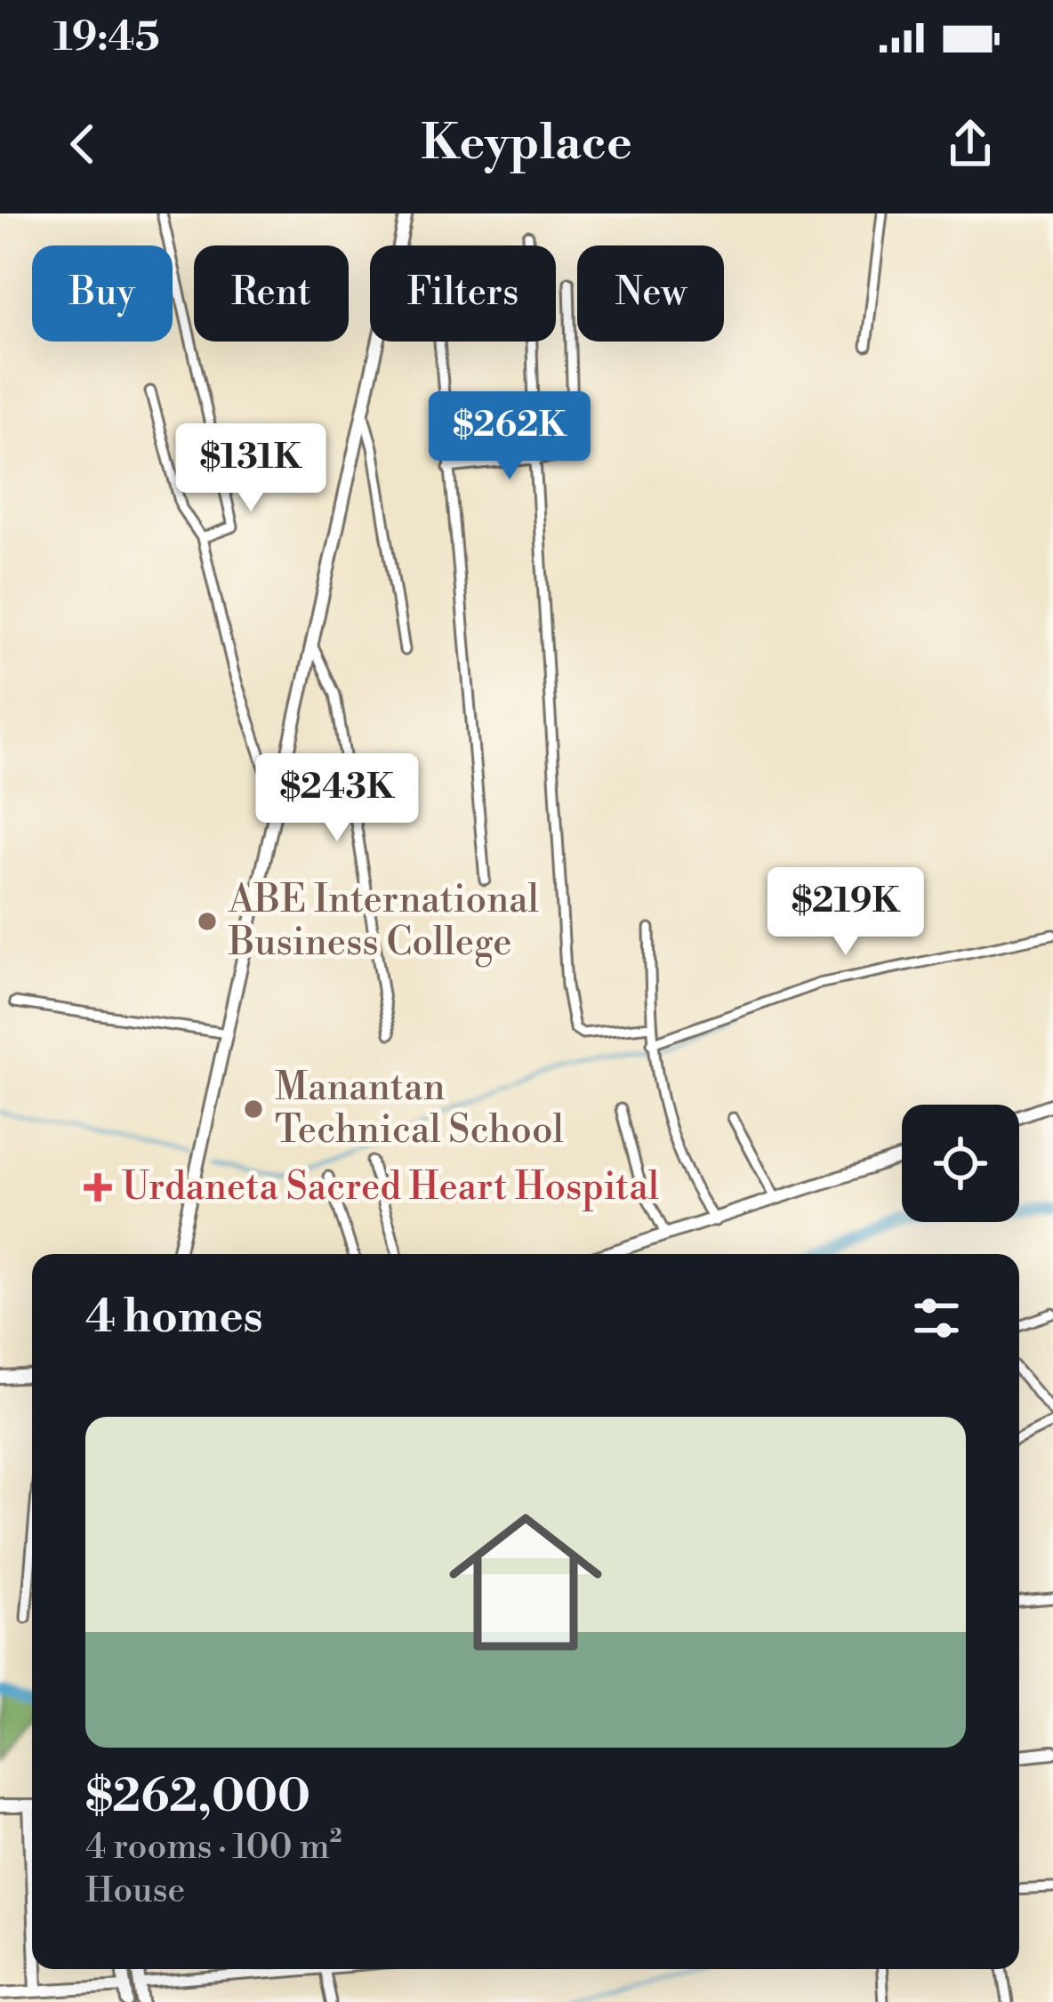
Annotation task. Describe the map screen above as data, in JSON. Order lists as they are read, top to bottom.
{
  "places": {
    "other": ["ABE International Business College", "Manantan Technical School"],
    "health": ["Urdaneta Sacred Heart Hospital"]
  },
  "page": {
    "status": "19:45",
    "header": "Keyplace",
    "chip": [
      "Buy",
      "Rent",
      "Filters",
      "New"
    ],
    "price": [
      "$262K",
      "$131K",
      "$243K",
      "$219K"
    ],
    "heading": "4 homes",
    "list": [
      {
        "name": "$262,000",
        "note": "4 rooms · 100 m² · House"
      }
    ]
  }
}
